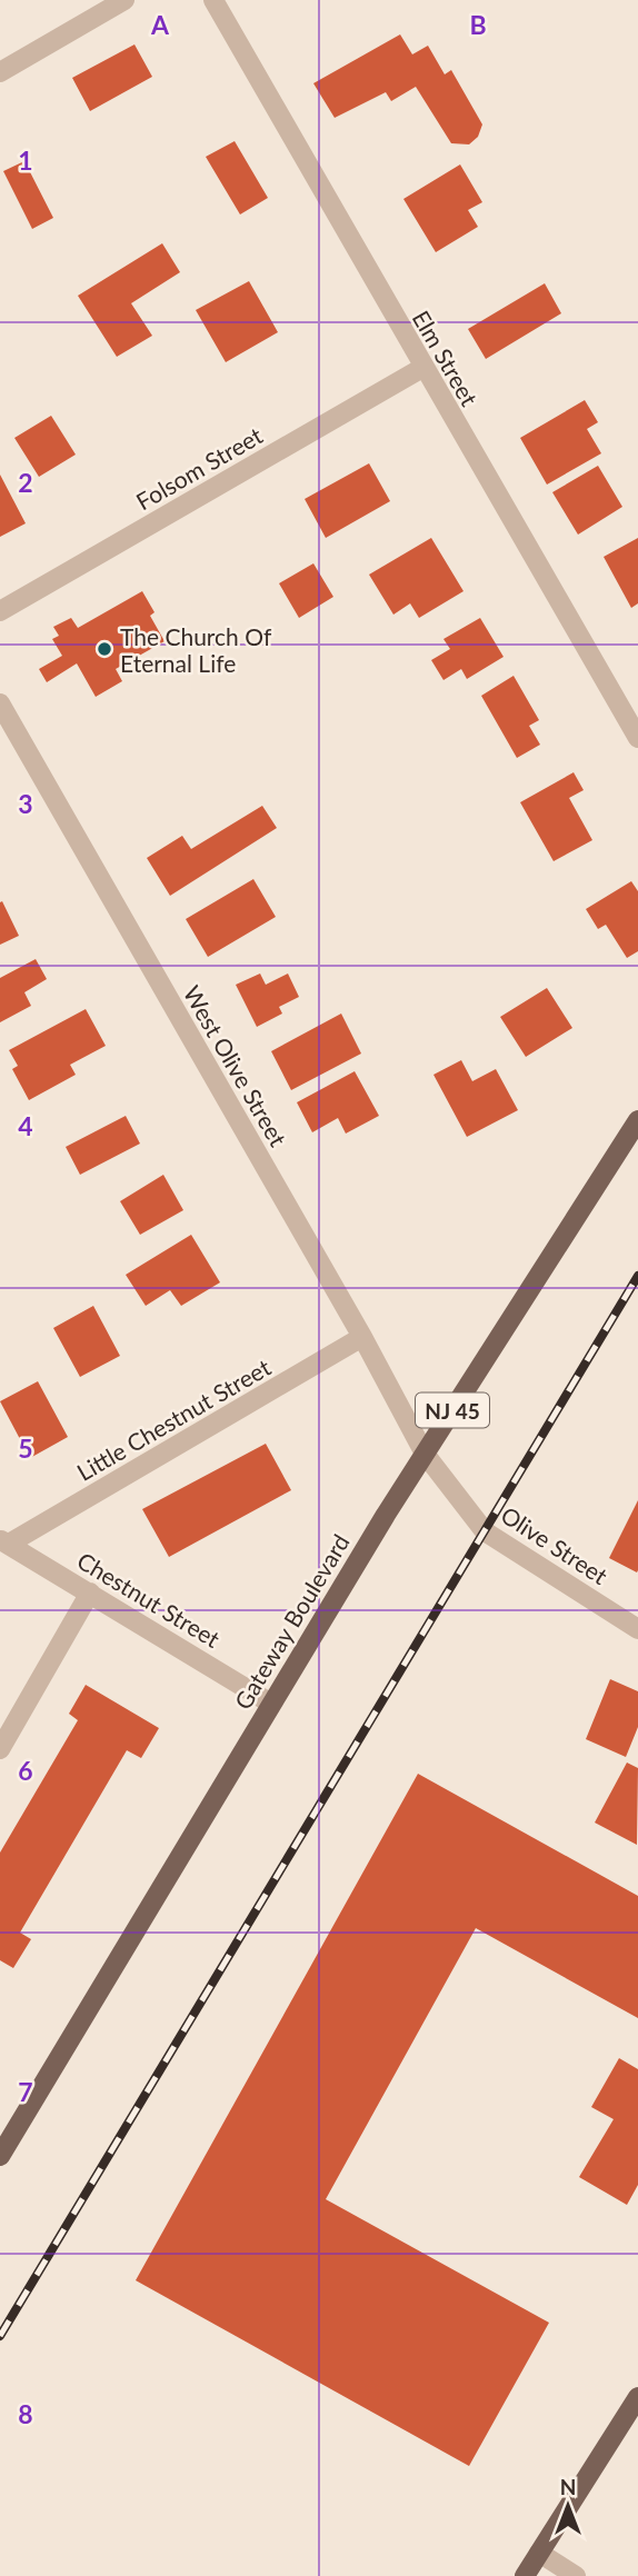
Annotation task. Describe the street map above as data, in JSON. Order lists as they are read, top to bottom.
{
  "streets": {
    "main road": ["NJ 45", "Gateway Boulevard"],
    "street": [
      "Elm Street",
      "Folsom Street",
      "West Olive Street",
      "Little Chestnut Street",
      "Olive Street",
      "Chestnut Street"
    ]
  },
  "crossings": [
    ["Elm Street", "Folsom Street"],
    ["West Olive Street", "Little Chestnut Street"],
    ["West Olive Street", "Olive Street"],
    ["West Olive Street", "Gateway Boulevard"],
    ["Little Chestnut Street", "Chestnut Street"],
    ["Olive Street", "Gateway Boulevard"],
    ["Chestnut Street", "Gateway Boulevard"]
  ],
  "places": ["The Church Of Eternal Life"],
  "north": "top",
  "grid": {
    "columns": ["A", "B"],
    "rows": [
      "1",
      "2",
      "3",
      "4",
      "5",
      "6",
      "7",
      "8"
    ]
  }
}
